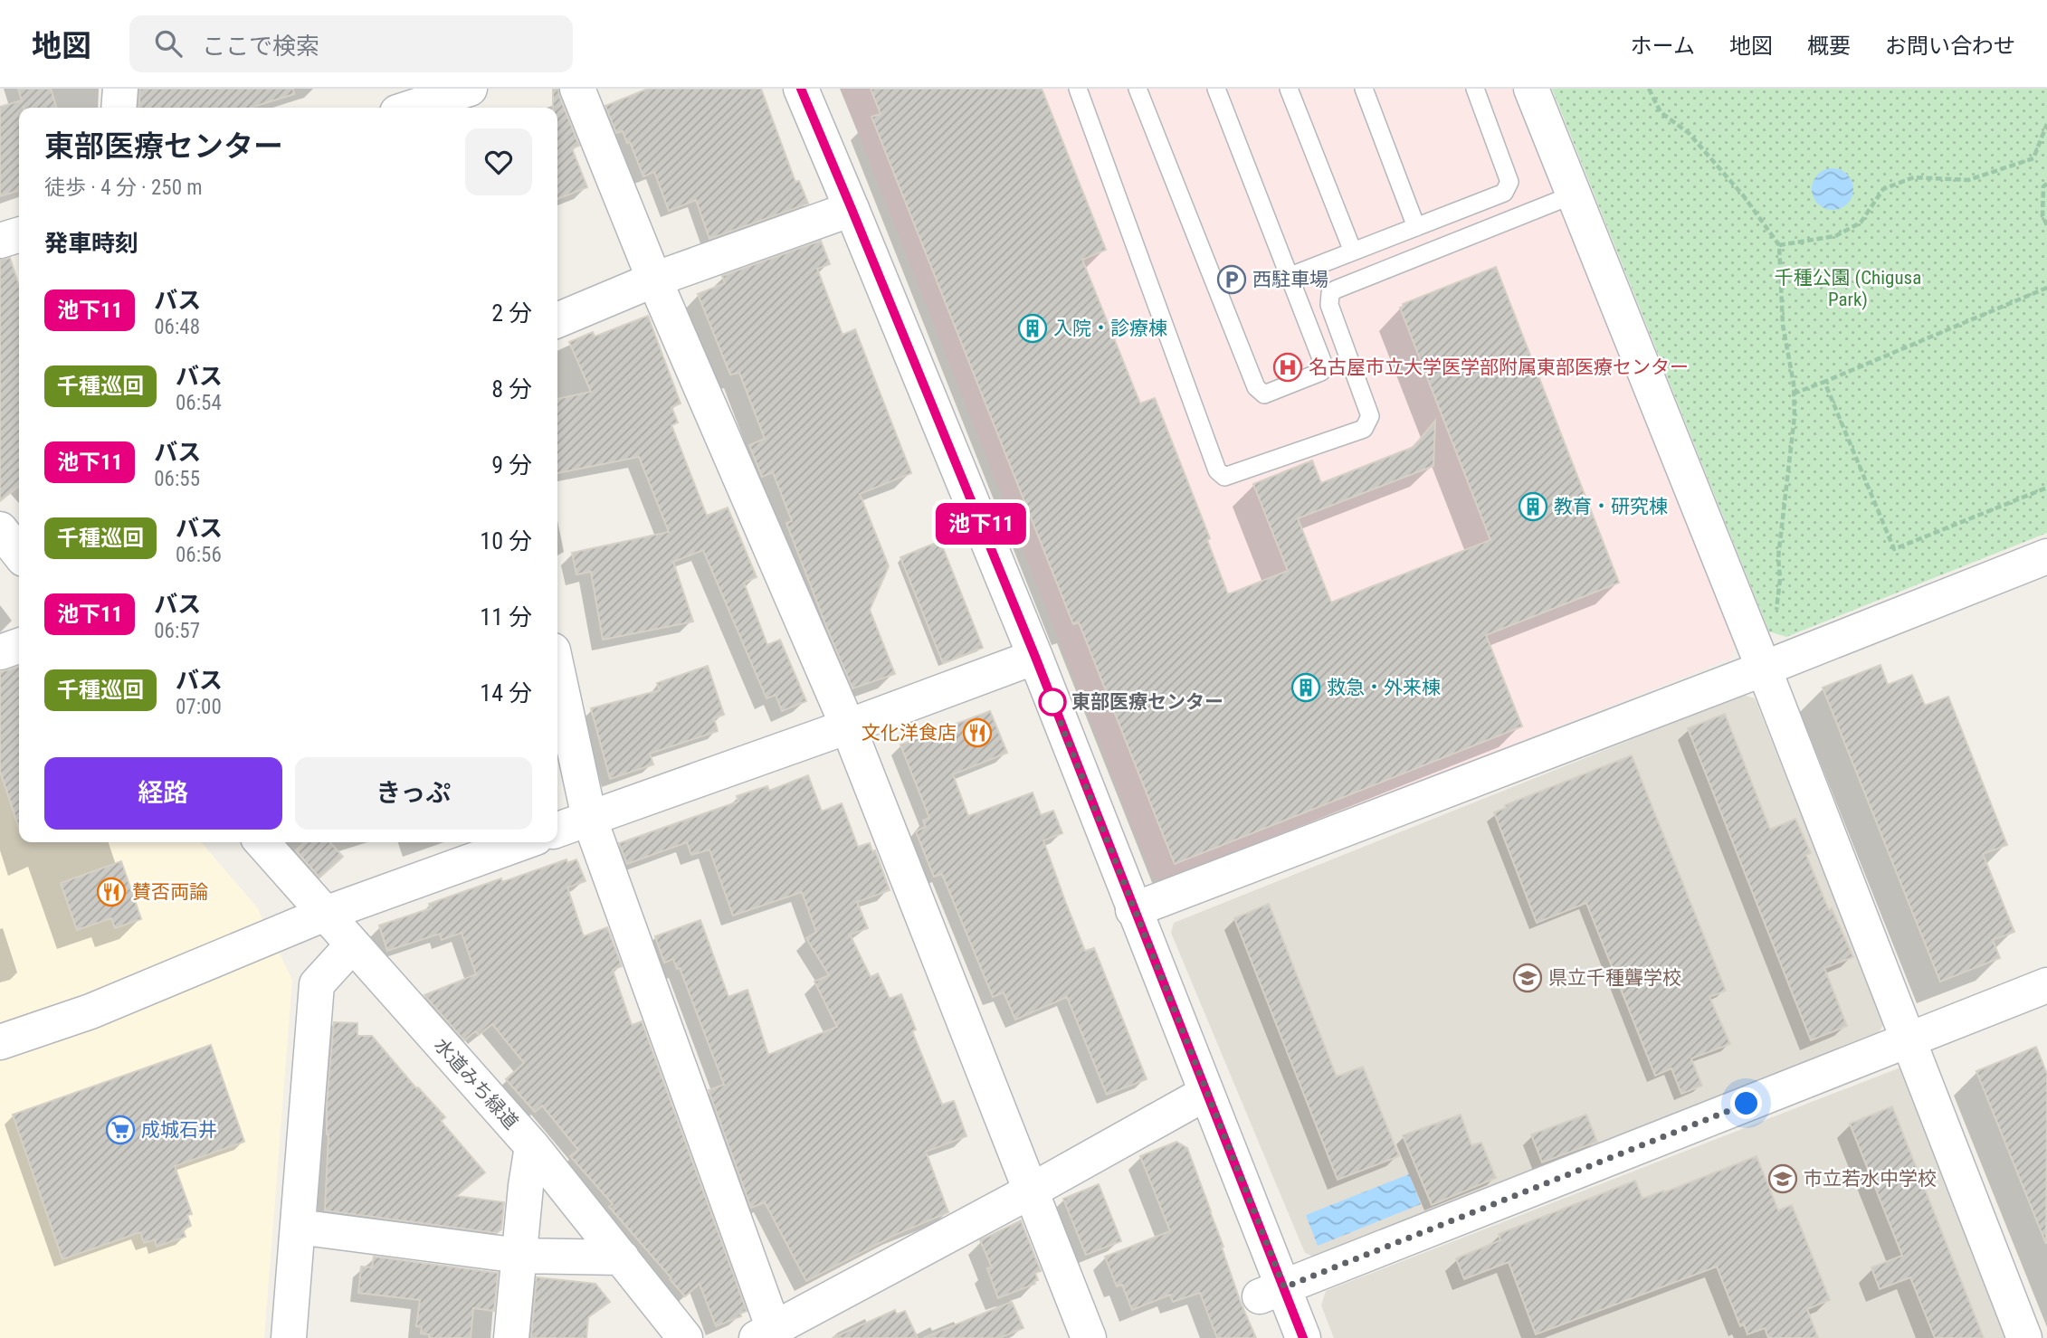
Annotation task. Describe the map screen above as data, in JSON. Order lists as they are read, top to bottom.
{
  "streets": {
    "street": ["水道みち緑道"]
  },
  "parks": ["千種公園 (Chigusa Park)"],
  "places": {
    "parking": ["西駐車場"],
    "building": ["入院・診療棟", "教育・研究棟", "救急・外来棟"],
    "hospital": ["名古屋市立大学医学部附属東部医療センター"],
    "other": ["東部医療センター"],
    "restaurant": ["文化洋食店", "賛否両論"],
    "school or university": ["県立千種聾学校", "市立若水中学校"],
    "supermarket": ["成城石井"]
  },
  "lines": ["bus line 池下11"],
  "page": {
    "header": "地図",
    "search": "ここで検索",
    "nav": [
      "ホーム",
      "地図",
      "概要",
      "お問い合わせ"
    ],
    "on_map": "池下11",
    "heading": [
      ["東部医療センター", "徒歩 · 4 分 · 250 m"],
      "発車時刻"
    ],
    "list": [
      {
        "mark": "池下11",
        "name": "バス",
        "note": "06:48",
        "value": "2 分"
      },
      {
        "mark": "千種巡回",
        "name": "バス",
        "note": "06:54",
        "value": "8 分"
      },
      {
        "mark": "池下11",
        "name": "バス",
        "note": "06:55",
        "value": "9 分"
      },
      {
        "mark": "千種巡回",
        "name": "バス",
        "note": "06:56",
        "value": "10 分"
      },
      {
        "mark": "池下11",
        "name": "バス",
        "note": "06:57",
        "value": "11 分"
      },
      {
        "mark": "千種巡回",
        "name": "バス",
        "note": "07:00",
        "value": "14 分"
      }
    ],
    "buttons": ["経路", "きっぷ"]
  }
}
